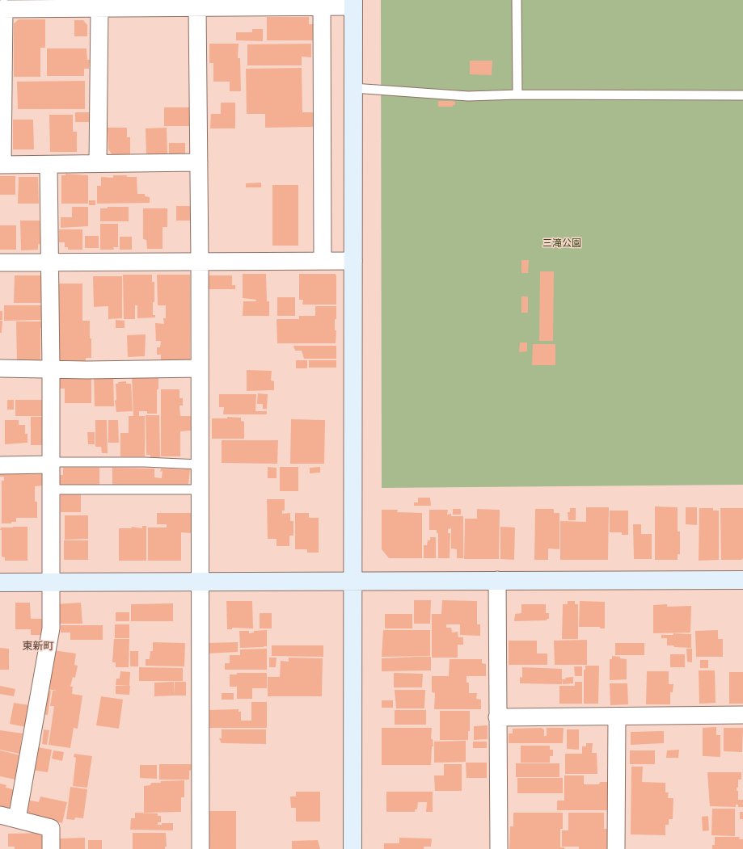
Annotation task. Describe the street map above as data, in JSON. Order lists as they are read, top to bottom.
{
  "districts": ["東新町"],
  "parks": ["三滝公園"]
}
